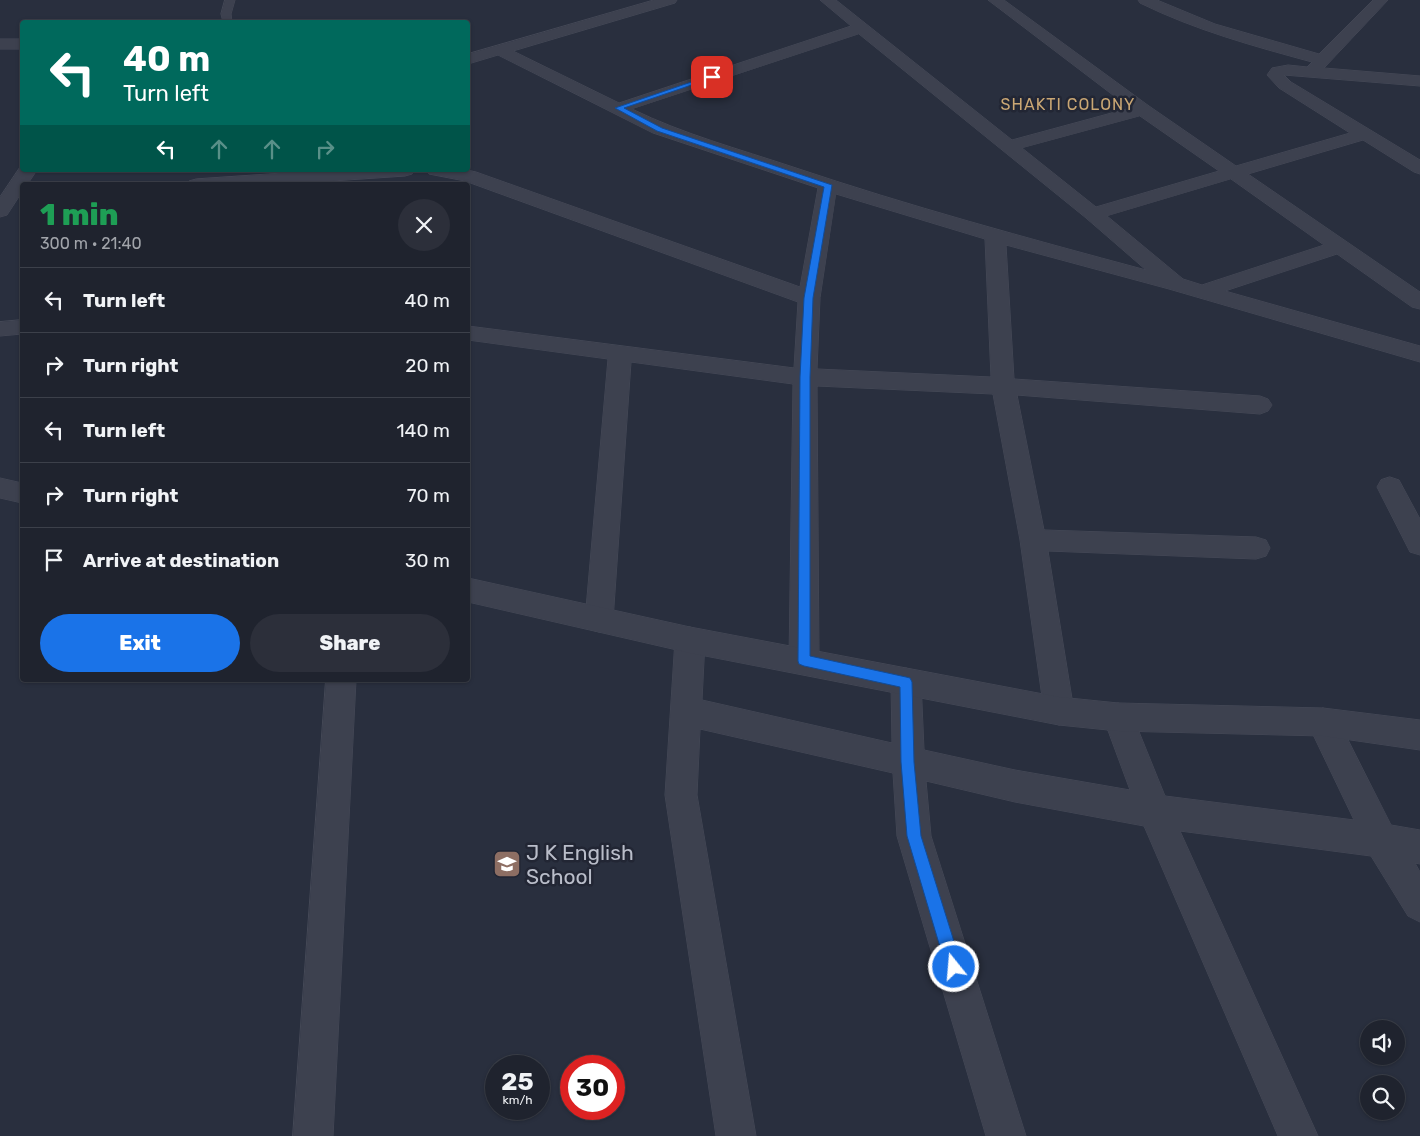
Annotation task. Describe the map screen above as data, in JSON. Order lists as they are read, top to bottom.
{
  "districts": ["SHAKTI COLONY"],
  "places": {
    "school or university": ["J K English School"]
  },
  "page": {
    "turn": ["40 m", "Turn left"],
    "heading": ["1 min", "300 m · 21:40"],
    "list": [
      {
        "name": "Turn left",
        "value": "40 m"
      },
      {
        "name": "Turn right",
        "value": "20 m"
      },
      {
        "name": "Turn left",
        "value": "140 m"
      },
      {
        "name": "Turn right",
        "value": "70 m"
      },
      {
        "name": "Arrive at destination",
        "value": "30 m"
      }
    ],
    "buttons": ["Exit", "Share"],
    "speed": "25 km/h",
    "limit": "30"
  }
}
